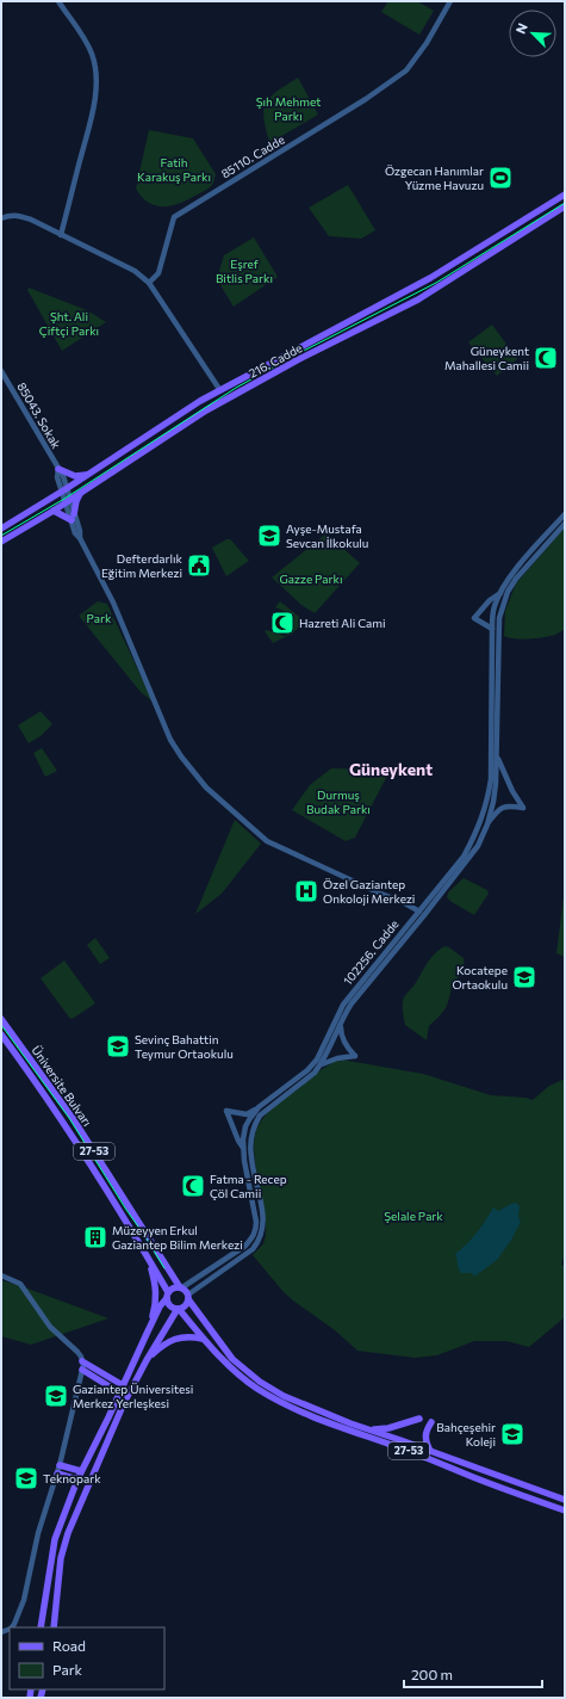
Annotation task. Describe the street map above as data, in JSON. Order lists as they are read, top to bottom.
{
  "streets": {
    "main road": ["216. Cadde", "Üniversite Bulvarı", "27-53"],
    "street": ["85110. Cadde", "85043. Sokak", "102256. Cadde"]
  },
  "crossings": [
    ["216. Cadde", "85043. Sokak"],
    ["85043. Sokak", "102256. Cadde"],
    ["102256. Cadde", "Üniversite Bulvarı"],
    ["102256. Cadde", "27-53"],
    ["Üniversite Bulvarı", "27-53"]
  ],
  "districts": ["Güneykent"],
  "parks": [
    "Şıh Mehmet Parkı",
    "Fatih Karakuş Parkı",
    "Eşref Bitlis Parkı",
    "Şht. Ali Çiftçi Parkı",
    "Gazze Parkı",
    "Park",
    "Durmuş Budak Parkı",
    "Şelale Park"
  ],
  "places": {
    "sports": ["Özgecan Hanımlar Yüzme Havuzu"],
    "mosque": ["Güneykent Mahallesi Camii", "Hazreti Ali Cami", "Fatma - Recep Çöl Camii"],
    "school or university": [
      "Ayşe-Mustafa Sevcan İlkokulu",
      "Kocatepe Ortaokulu",
      "Sevinç Bahattin Teymur Ortaokulu",
      "Gaziantep Üniversitesi Merkez Yerleşkesi",
      "Bahçeşehir Koleji",
      "Teknopark"
    ],
    "public building": ["Defterdarlık Eğitim Merkezi"],
    "hospital": ["Özel Gaziantep Onkoloji Merkezi"],
    "building": ["Müzeyyen Erkul Gaziantep Bilim Merkezi"]
  },
  "legend": ["Road", "Park"],
  "scale_bar": "200 m",
  "north": "top left"
}
